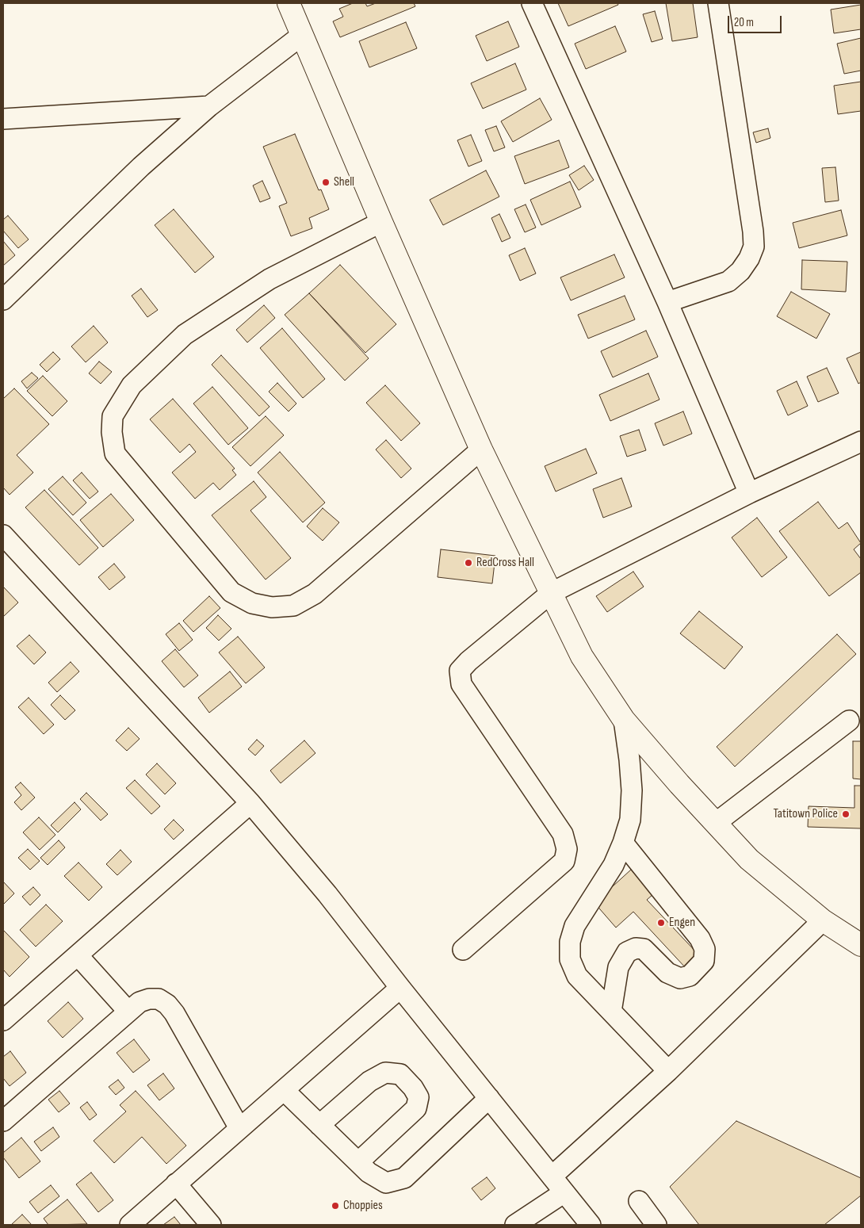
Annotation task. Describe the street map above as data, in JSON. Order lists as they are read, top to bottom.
{
  "places": [
    "Shell",
    "RedCross Hall",
    "Tatitown Police",
    "Engen",
    "Choppies"
  ],
  "scale_bar": "20 m"
}
